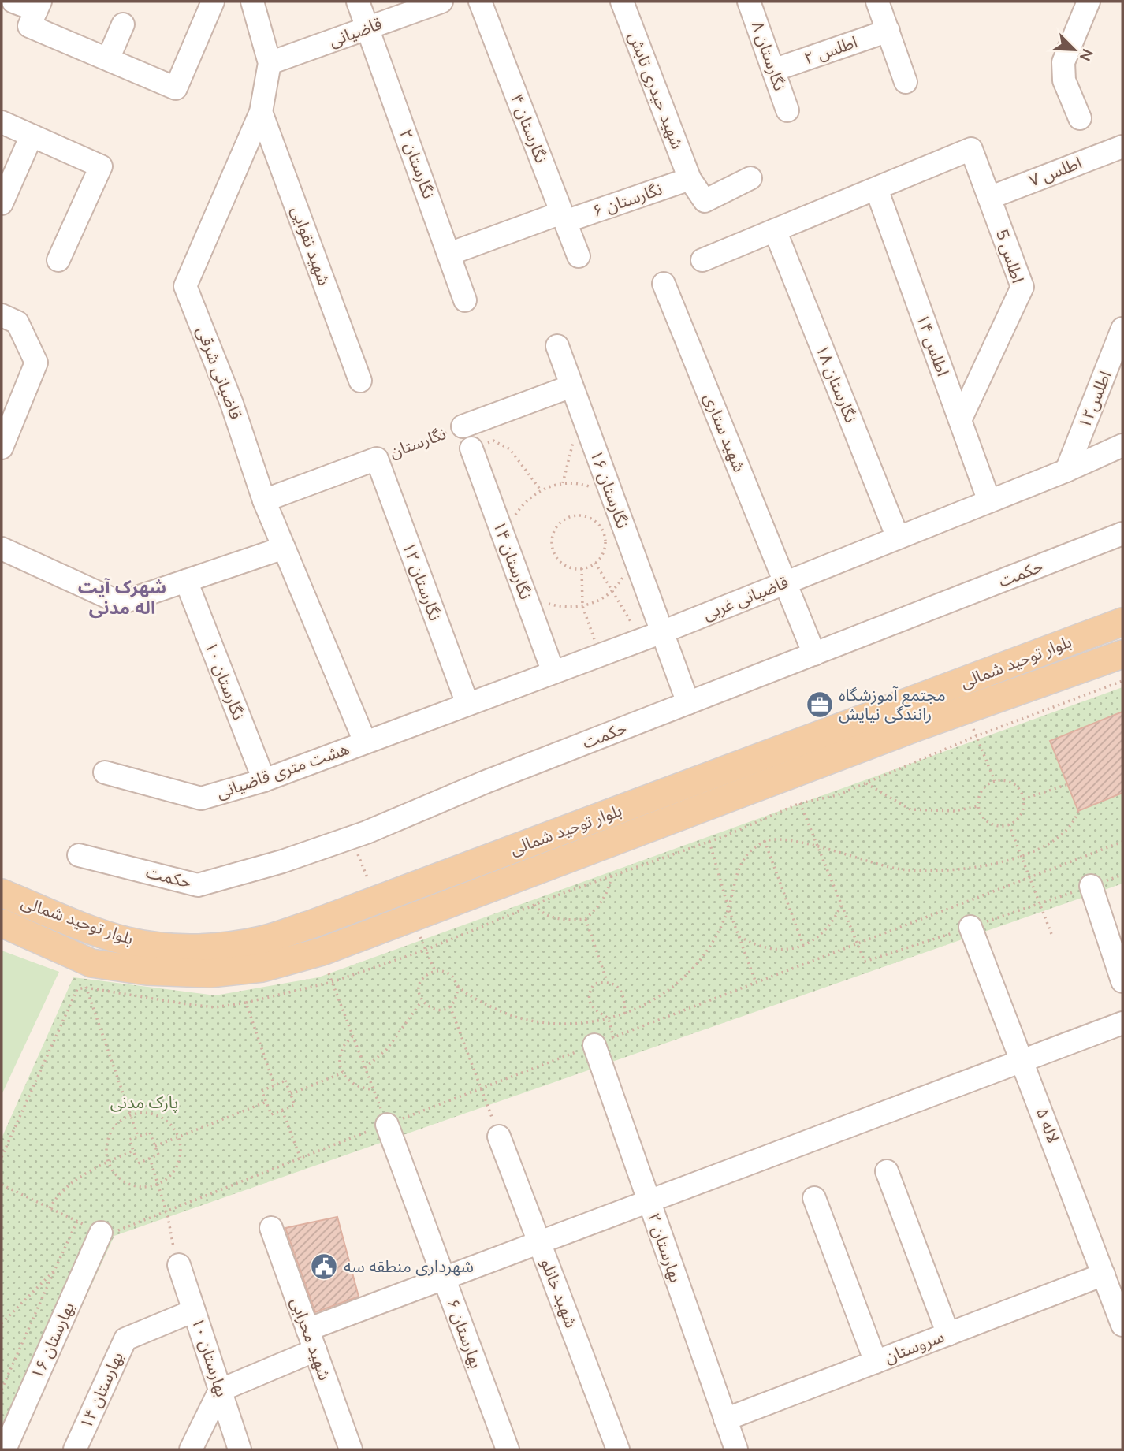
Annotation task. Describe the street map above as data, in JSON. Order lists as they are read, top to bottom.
{
  "streets": {
    "main road": ["بلوار توحید شمالی"],
    "street": [
      "قاضیانی",
      "اطلس ۲",
      "نگارستان ۸",
      "شهید حیدری تابش",
      "نگارستان ۴",
      "نگارستان ۲",
      "اطلس ۷",
      "نگارستان ۶",
      "شهید تقوایی",
      "اطلس 5",
      "اطلس ۱۴",
      "قاضیانی شرقی",
      "نگارستان ۱۸",
      "اطلس۱۲",
      "شهید ستاری",
      "نگارستان",
      "نگارستان ۱۶",
      "نگارستان ۱۴",
      "حکمت",
      "نگارستان ۱۲",
      "قاضیانی غربی",
      "نگارستان ۱۰",
      "هشت متری قاضیانی",
      "لاله ۵",
      "بهارستان ۲",
      "شهید خانلو",
      "بهارستان ۶",
      "شهید محرابی",
      "بهارستان ۱۶",
      "سروستان",
      "بهارستان ۱۰",
      "بهارستان ۱۴"
    ]
  },
  "crossings": [
    ["قاضیانی", "نگارستان ۲"],
    ["قاضیانی", "قاضیانی شرقی"],
    ["اطلس ۲", "نگارستان ۸"],
    ["شهید حیدری تابش", "نگارستان ۶"],
    ["نگارستان ۴", "نگارستان ۶"],
    ["نگارستان ۲", "نگارستان ۶"],
    ["اطلس ۷", "اطلس 5"],
    ["شهید تقوایی", "قاضیانی شرقی"],
    ["اطلس 5", "اطلس ۱۴"],
    ["اطلس ۱۴", "قاضیانی غربی"],
    ["قاضیانی شرقی", "نگارستان"],
    ["قاضیانی شرقی", "قاضیانی غربی"],
    ["قاضیانی شرقی", "هشت متری قاضیانی"],
    ["نگارستان ۱۸", "قاضیانی غربی"],
    ["اطلس۱۲", "قاضیانی غربی"],
    ["شهید ستاری", "حکمت"],
    ["شهید ستاری", "قاضیانی غربی"],
    ["نگارستان", "نگارستان ۱۶"],
    ["نگارستان", "نگارستان ۱۲"],
    ["نگارستان ۱۶", "حکمت"],
    ["نگارستان ۱۶", "قاضیانی غربی"],
    ["نگارستان ۱۴", "قاضیانی غربی"],
    ["نگارستان ۱۲", "قاضیانی غربی"],
    ["قاضیانی غربی", "هشت متری قاضیانی"],
    ["نگارستان ۱۰", "هشت متری قاضیانی"],
    ["لاله ۵", "سروستان"],
    ["بهارستان ۲", "سروستان"],
    ["بهارستان ۱۰", "بهارستان ۱۴"]
  ],
  "districts": ["شهرک آیت اله مدنی"],
  "parks": ["پارک مدنی"],
  "places": {
    "office": ["مجتمع آموزشگاه رانندگی نیایش"],
    "public building": ["شهرداری منطقه سه"]
  },
  "north": "bottom right"
}
